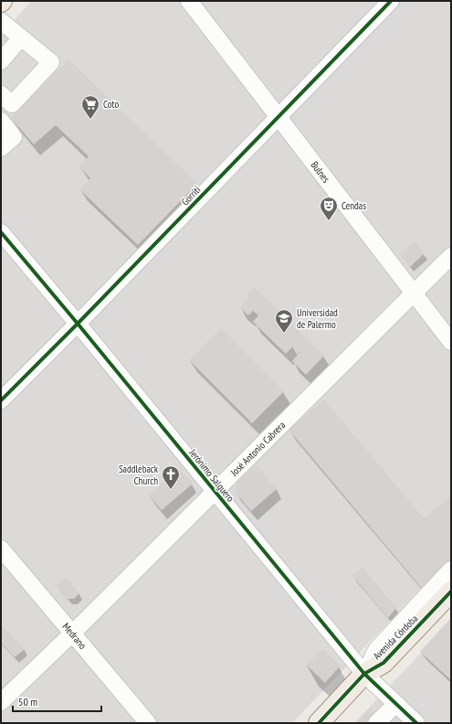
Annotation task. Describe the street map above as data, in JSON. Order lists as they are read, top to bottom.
{
  "streets": {
    "main road": ["Avenida Córdoba"],
    "street": [
      "Bulnes",
      "Gorriti",
      "José Antonio Cabrera",
      "Jerónimo Salguero",
      "Medrano"
    ]
  },
  "crossings": [
    ["Bulnes", "Gorriti"],
    ["Bulnes", "José Antonio Cabrera"],
    ["Gorriti", "Jerónimo Salguero"],
    ["José Antonio Cabrera", "Jerónimo Salguero"],
    ["José Antonio Cabrera", "Medrano"],
    ["Jerónimo Salguero", "Avenida Córdoba"]
  ],
  "places": {
    "supermarket": ["Coto"],
    "theatre": ["Cendas"],
    "school or university": ["Universidad de Palermo"],
    "church": ["Saddleback Church"]
  },
  "scale_bar": "50 m"
}
